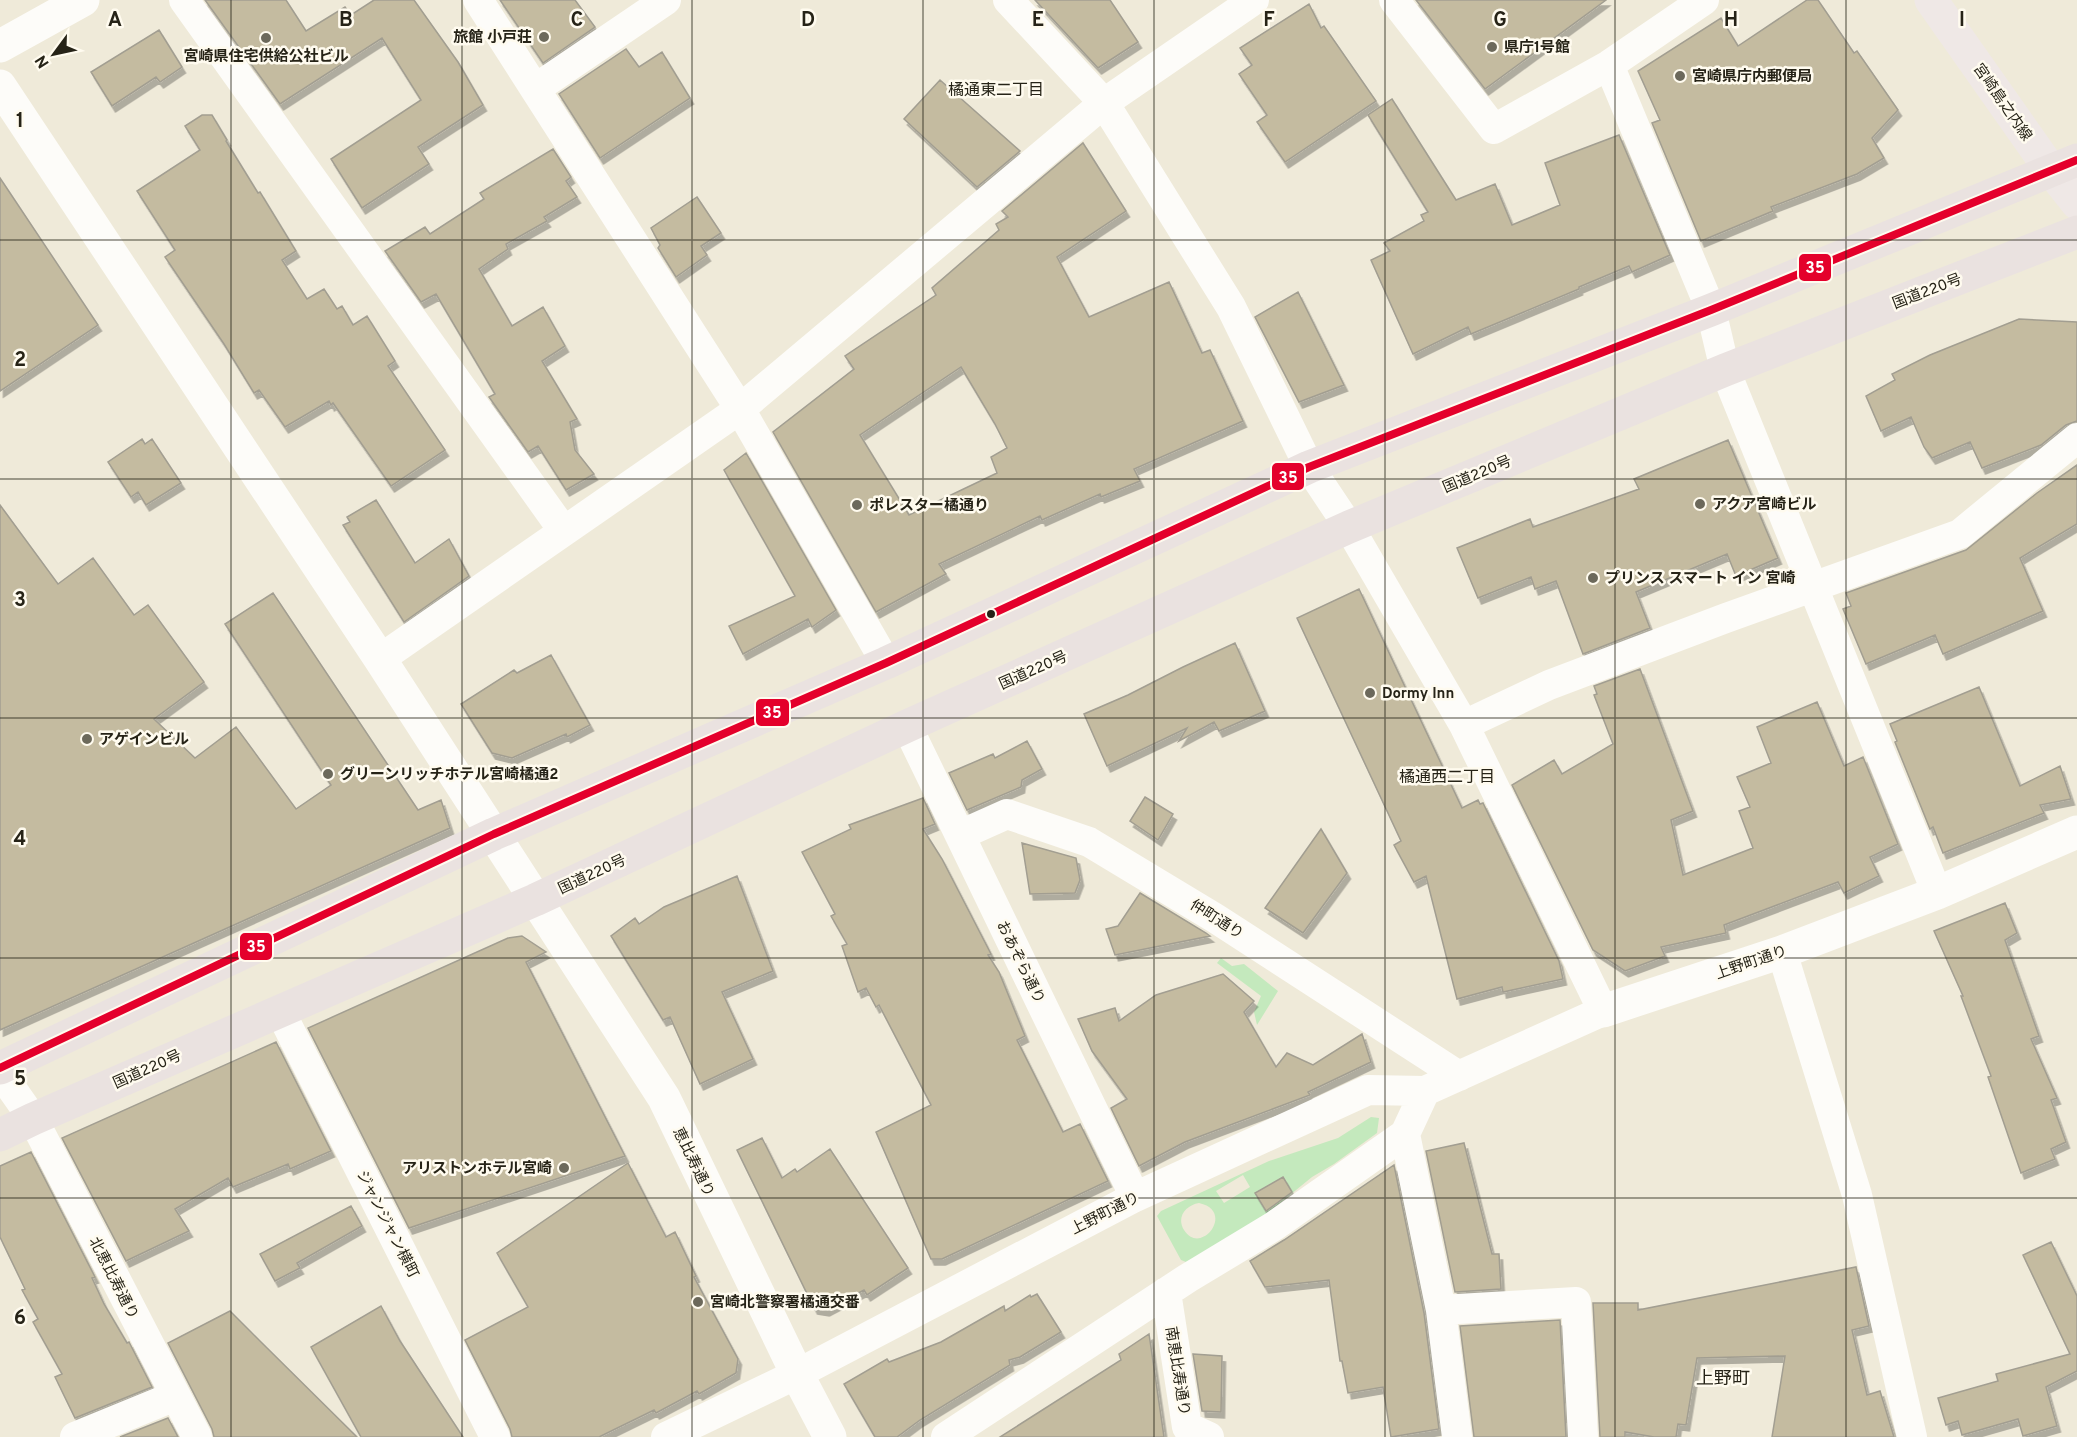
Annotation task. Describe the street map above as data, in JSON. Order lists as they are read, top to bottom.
{
  "streets": {
    "highway": ["国道220号"],
    "main road": ["宮崎島之内線"],
    "street": [
      "仲町通り",
      "おあぞら通り",
      "上野町通り",
      "恵比寿通り",
      "ジャンジャン横町",
      "北恵比寿通り",
      "南恵比寿通り"
    ]
  },
  "crossings": [
    ["国道220号", "おあぞら通り"],
    ["国道220号", "恵比寿通り"],
    ["国道220号", "ジャンジャン横町"],
    ["国道220号", "北恵比寿通り"],
    ["仲町通り", "おあぞら通り"],
    ["仲町通り", "上野町通り"],
    ["おあぞら通り", "上野町通り"],
    ["上野町通り", "恵比寿通り"]
  ],
  "districts": ["橘通東二丁目", "橘通西二丁目", "上野町"],
  "places": [
    "旅館 小戸荘",
    "宮崎県住宅供給公社ビル",
    "県庁1号館",
    "宮崎県庁内郵便局",
    "アクア宮崎ビル",
    "ポレスター橘通り",
    "プリンス スマート イン 宮崎",
    "Dormy Inn",
    "アゲインビル",
    "グリーンリッチホテル宮崎橘通2",
    "アリストンホテル宮崎",
    "宮崎北警察署橘通交番"
  ],
  "lines": ["transit line 35"],
  "north": "bottom left",
  "grid": {
    "columns": [
      "A",
      "B",
      "C",
      "D",
      "E",
      "F",
      "G",
      "H",
      "I"
    ],
    "rows": [
      "1",
      "2",
      "3",
      "4",
      "5",
      "6"
    ]
  }
}
